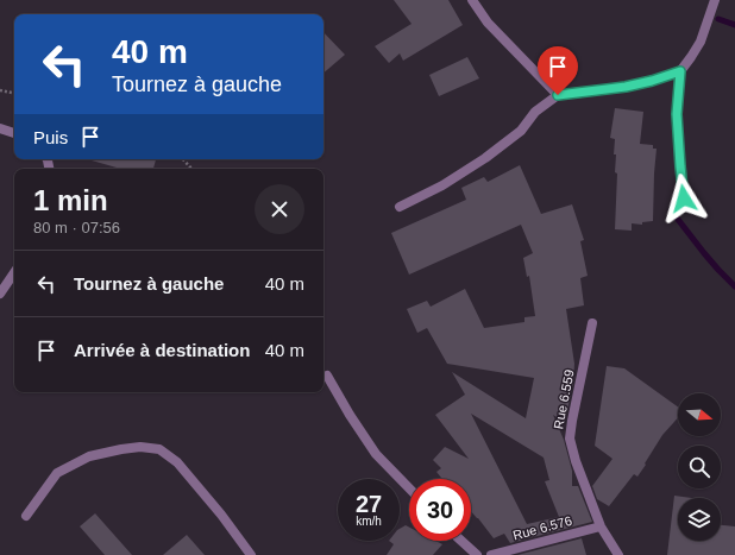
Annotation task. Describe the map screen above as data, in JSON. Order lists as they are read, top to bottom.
{
  "streets": {
    "street": ["Rue 6.559", "Rue 6.576"]
  },
  "crossings": [
    ["Rue 6.559", "Rue 6.576"]
  ],
  "north": "right",
  "page": {
    "turn": ["40 m", "Tournez à gauche"],
    "then": "Puis",
    "heading": ["1 min", "80 m · 07:56"],
    "list": [
      {
        "name": "Tournez à gauche",
        "value": "40 m"
      },
      {
        "name": "Arrivée à destination",
        "value": "40 m"
      }
    ],
    "speed": "27 km/h",
    "limit": "30"
  }
}
